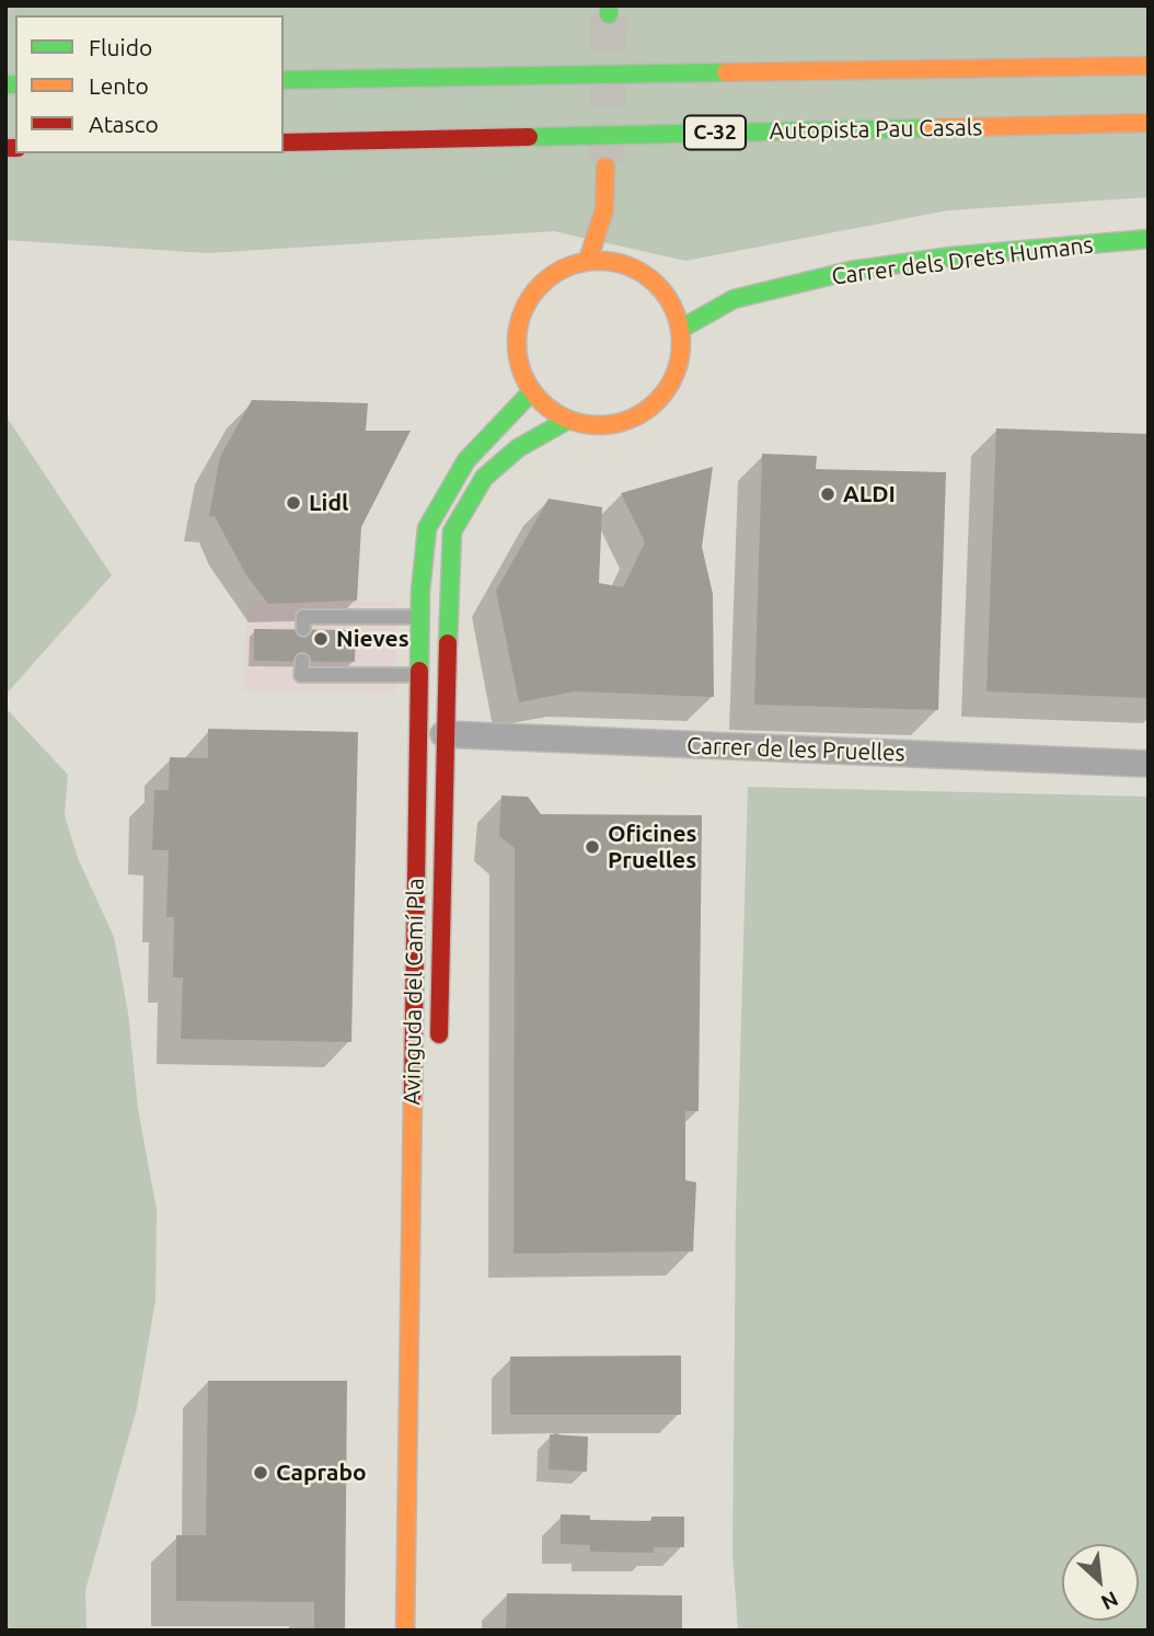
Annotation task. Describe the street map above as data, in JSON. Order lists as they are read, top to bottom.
{
  "streets": {
    "main road": [
      "Autopista Pau Casals",
      "C-32",
      "Carrer dels Drets Humans",
      "Avinguda del Camí Pla"
    ],
    "street": ["Carrer de les Pruelles"]
  },
  "crossings": [
    ["Carrer dels Drets Humans", "Avinguda del Camí Pla"],
    ["Carrer de les Pruelles", "Avinguda del Camí Pla"]
  ],
  "places": [
    "ALDI",
    "Lidl",
    "Nieves",
    "Oficines Pruelles",
    "Caprabo"
  ],
  "legend": ["Fluido", "Lento", "Atasco"],
  "north": "bottom right"
}
